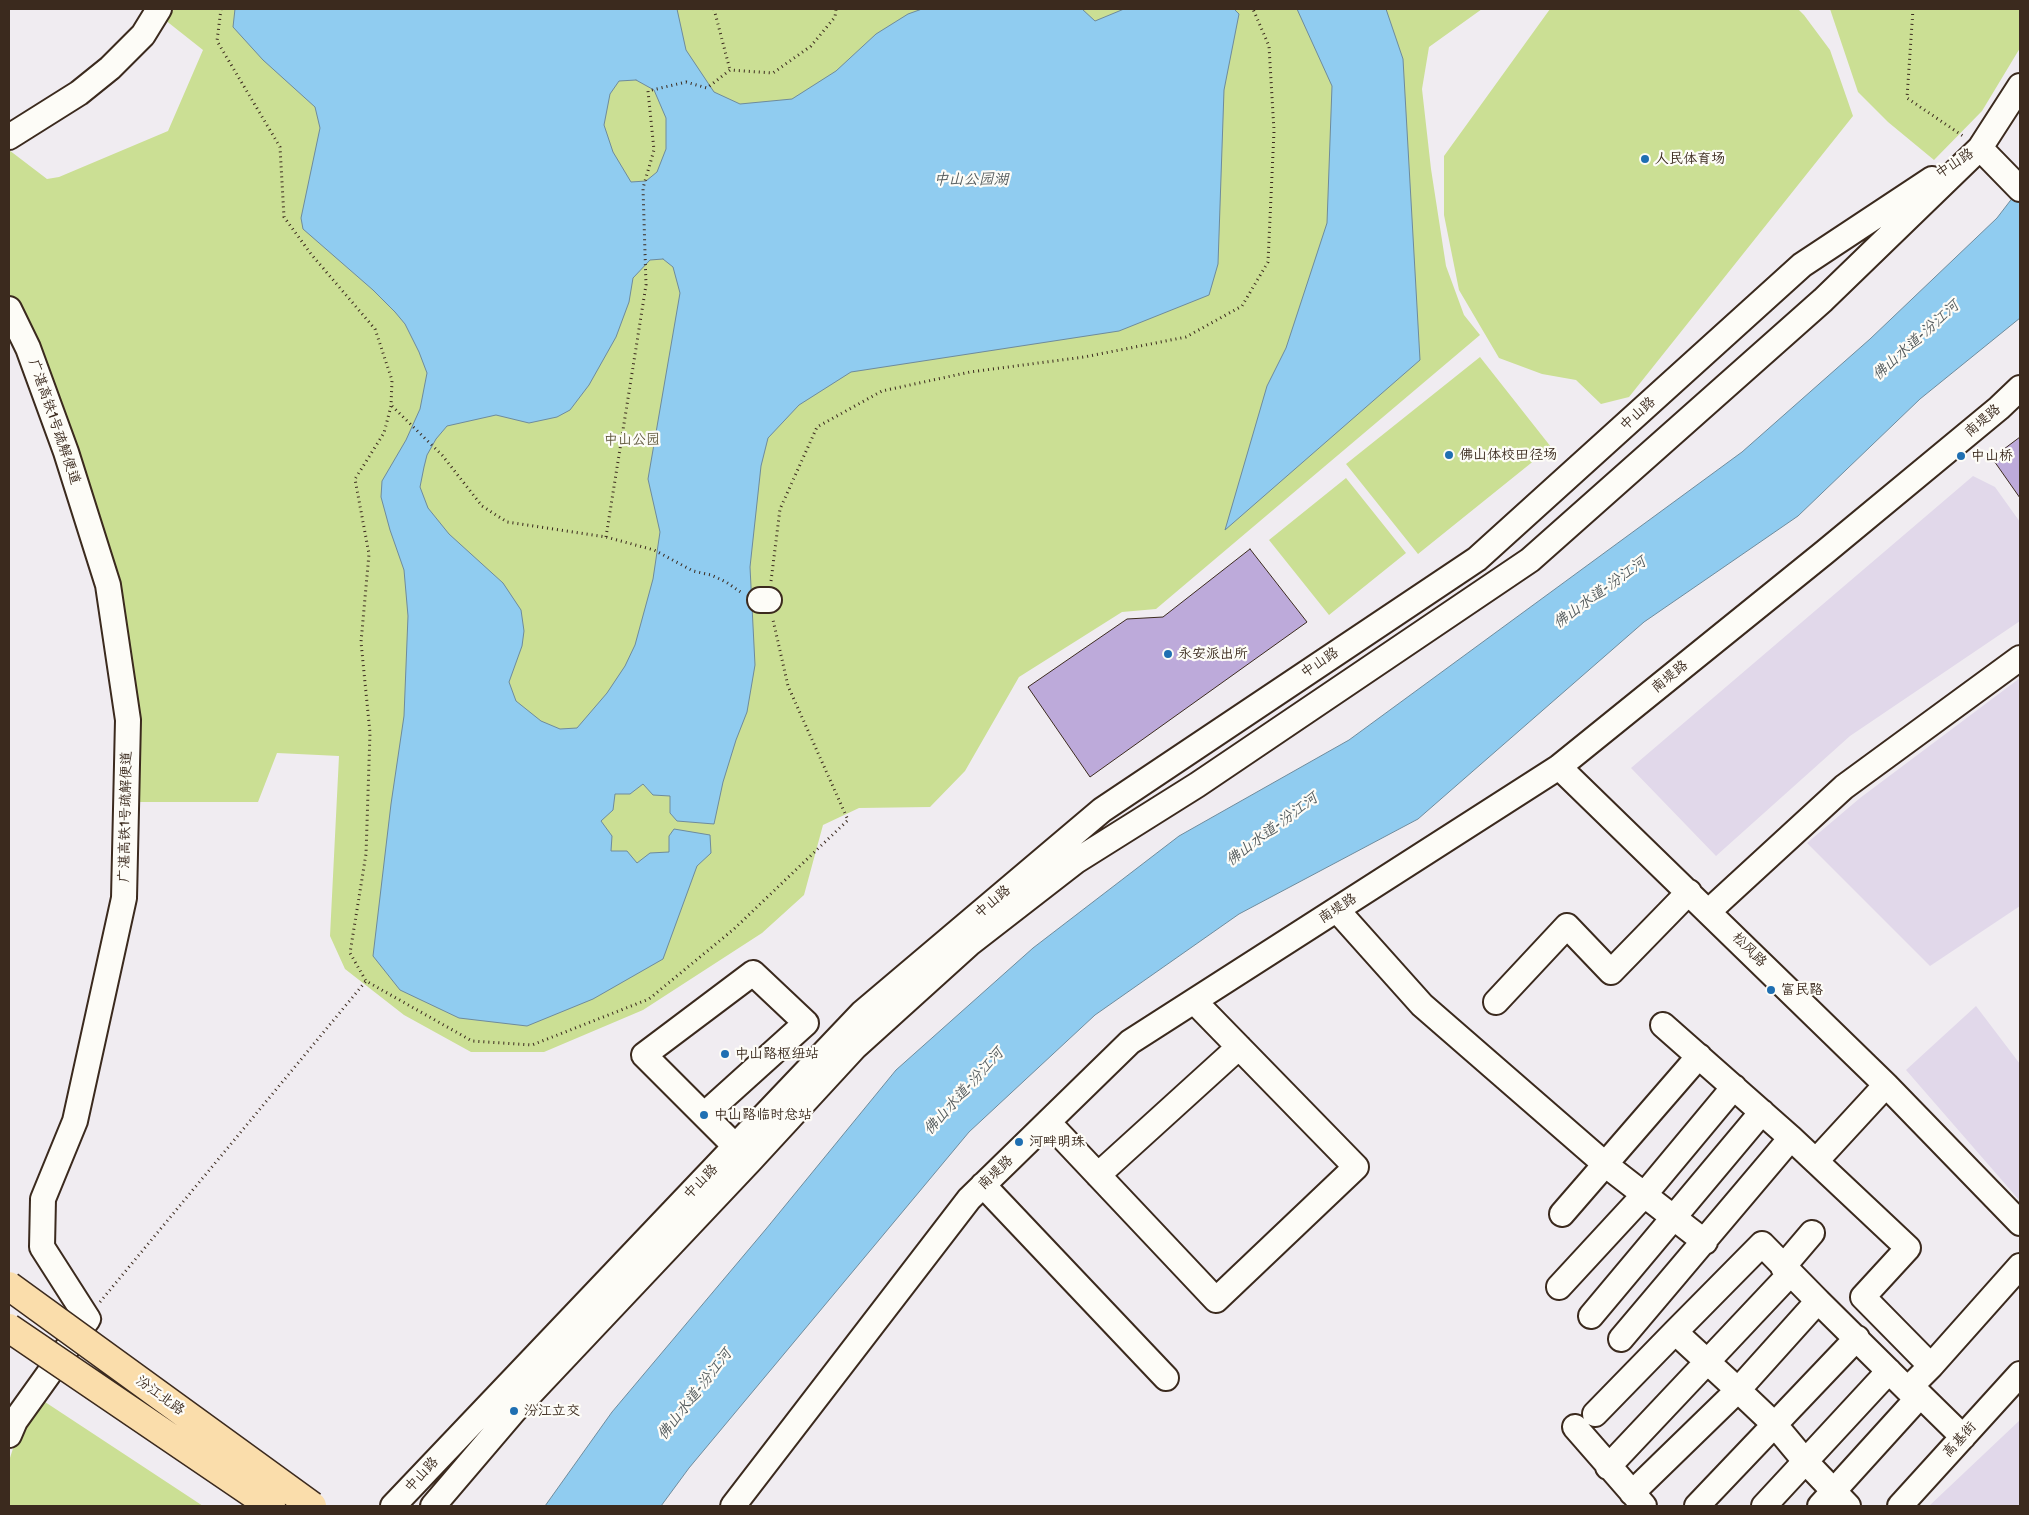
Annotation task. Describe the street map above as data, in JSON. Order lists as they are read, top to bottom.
{
  "streets": {
    "main road": ["汾江北路"],
    "street": [
      "中山路",
      "南堤路",
      "广湛高铁1号疏解便道",
      "松风路",
      "高基街"
    ]
  },
  "crossings": [
    ["南堤路", "松风路"]
  ],
  "water": ["中山公园湖", "佛山水道-汾江河"],
  "parks": ["中山公园"],
  "places": [
    "人民体育场",
    "佛山体校田径场",
    "中山桥",
    "永安派出所",
    "富民路",
    "中山路枢纽站",
    "中山路临时总站",
    "河畔明珠",
    "汾江立交"
  ]
}
